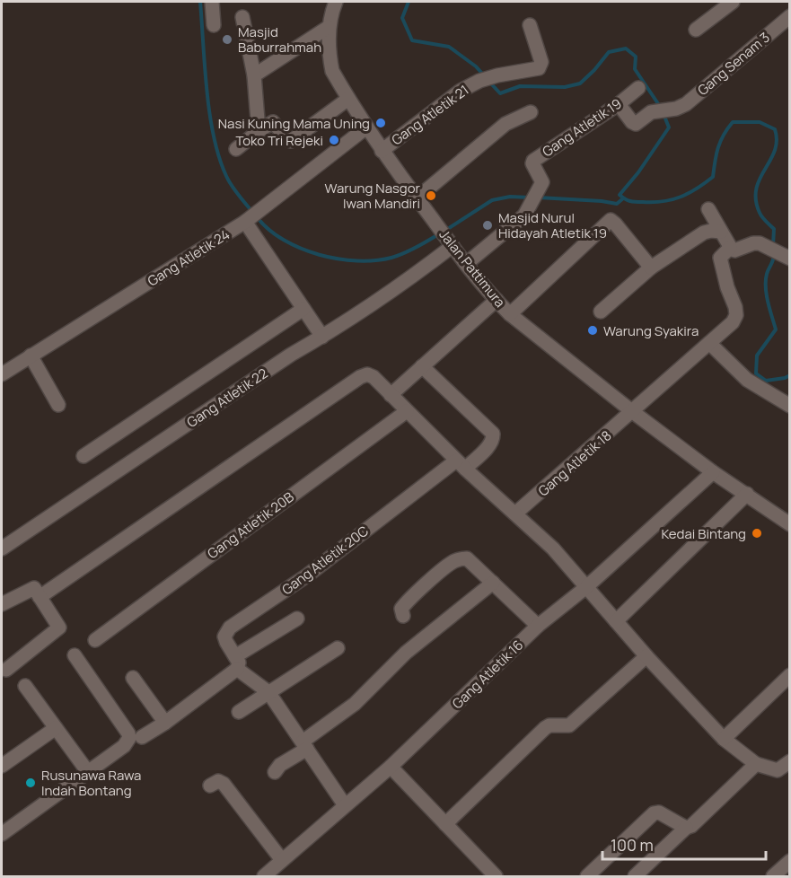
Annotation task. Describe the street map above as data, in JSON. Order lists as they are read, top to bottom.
{
  "streets": {
    "street": [
      "Gang Senam 3",
      "Gang Atletik 21",
      "Gang Atletik 19",
      "Gang Atletik 24",
      "Jalan Pattimura",
      "Gang Atletik 22",
      "Gang Atletik 18",
      "Gang Atletik 20B",
      "Gang Atletik 20C",
      "Gang Atletik 16"
    ]
  },
  "crossings": [
    ["Gang Senam 3", "Gang Atletik 19"],
    ["Gang Atletik 21", "Jalan Pattimura"],
    ["Gang Atletik 19", "Jalan Pattimura"],
    ["Gang Atletik 24", "Jalan Pattimura"],
    ["Jalan Pattimura", "Gang Atletik 22"],
    ["Jalan Pattimura", "Gang Atletik 18"],
    ["Jalan Pattimura", "Gang Atletik 16"]
  ],
  "places": [
    "Masjid Baburrahmah",
    "Nasi Kuning Mama Uning",
    "Toko Tri Rejeki",
    "Warung Nasgor Iwan Mandiri",
    "Masjid Nurul Hidayah Atletik 19",
    "Warung Syakira",
    "Kedai Bintang",
    "Rusunawa Rawa Indah Bontang"
  ],
  "scale_bar": "100 m"
}
